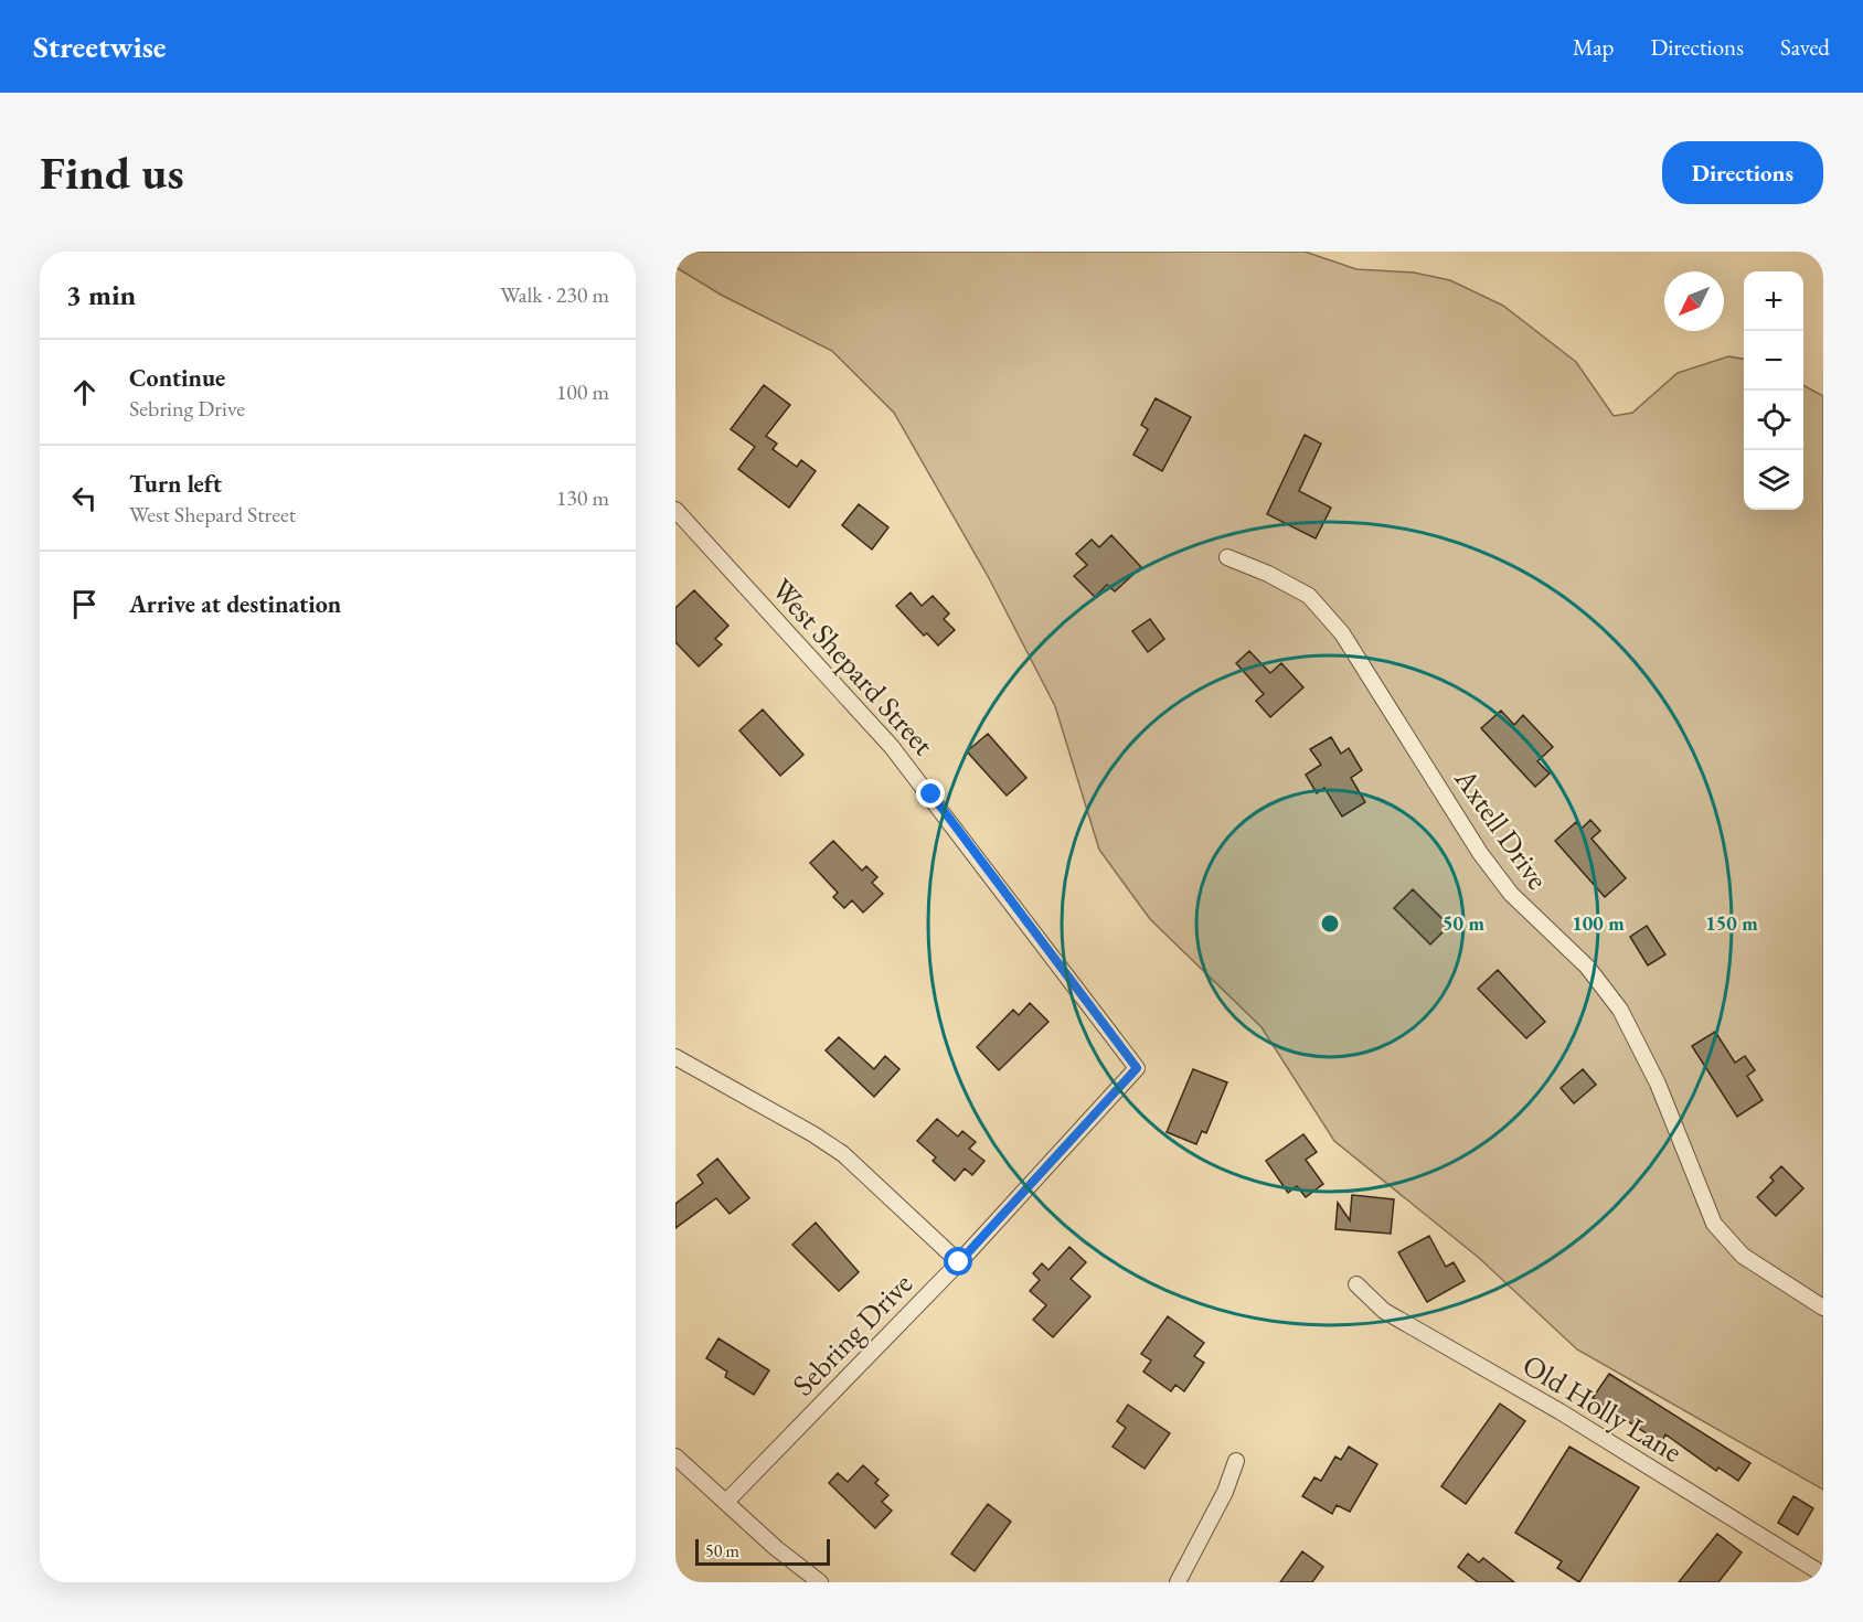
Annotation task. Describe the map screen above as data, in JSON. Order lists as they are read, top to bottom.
{
  "streets": {
    "street": [
      "West Shepard Street",
      "Axtell Drive",
      "Sebring Drive",
      "Old Holly Lane"
    ]
  },
  "crossings": [
    ["West Shepard Street", "Sebring Drive"]
  ],
  "scale_bar": "50 m",
  "north": "bottom left",
  "page": {
    "header": "Streetwise",
    "nav": ["Map", "Directions", "Saved"],
    "buttons": "Directions",
    "title": "Find us",
    "heading": ["3 min", "Walk · 230 m"],
    "map_buttons": ["+", "−"],
    "list": [
      ["Continue", "Sebring Drive", "100 m"],
      ["Turn left", "West Shepard Street", "130 m"],
      "Arrive at destination"
    ],
    "scale": "50 m"
  },
  "rings": ["50 m", "100 m", "150 m"]
}
